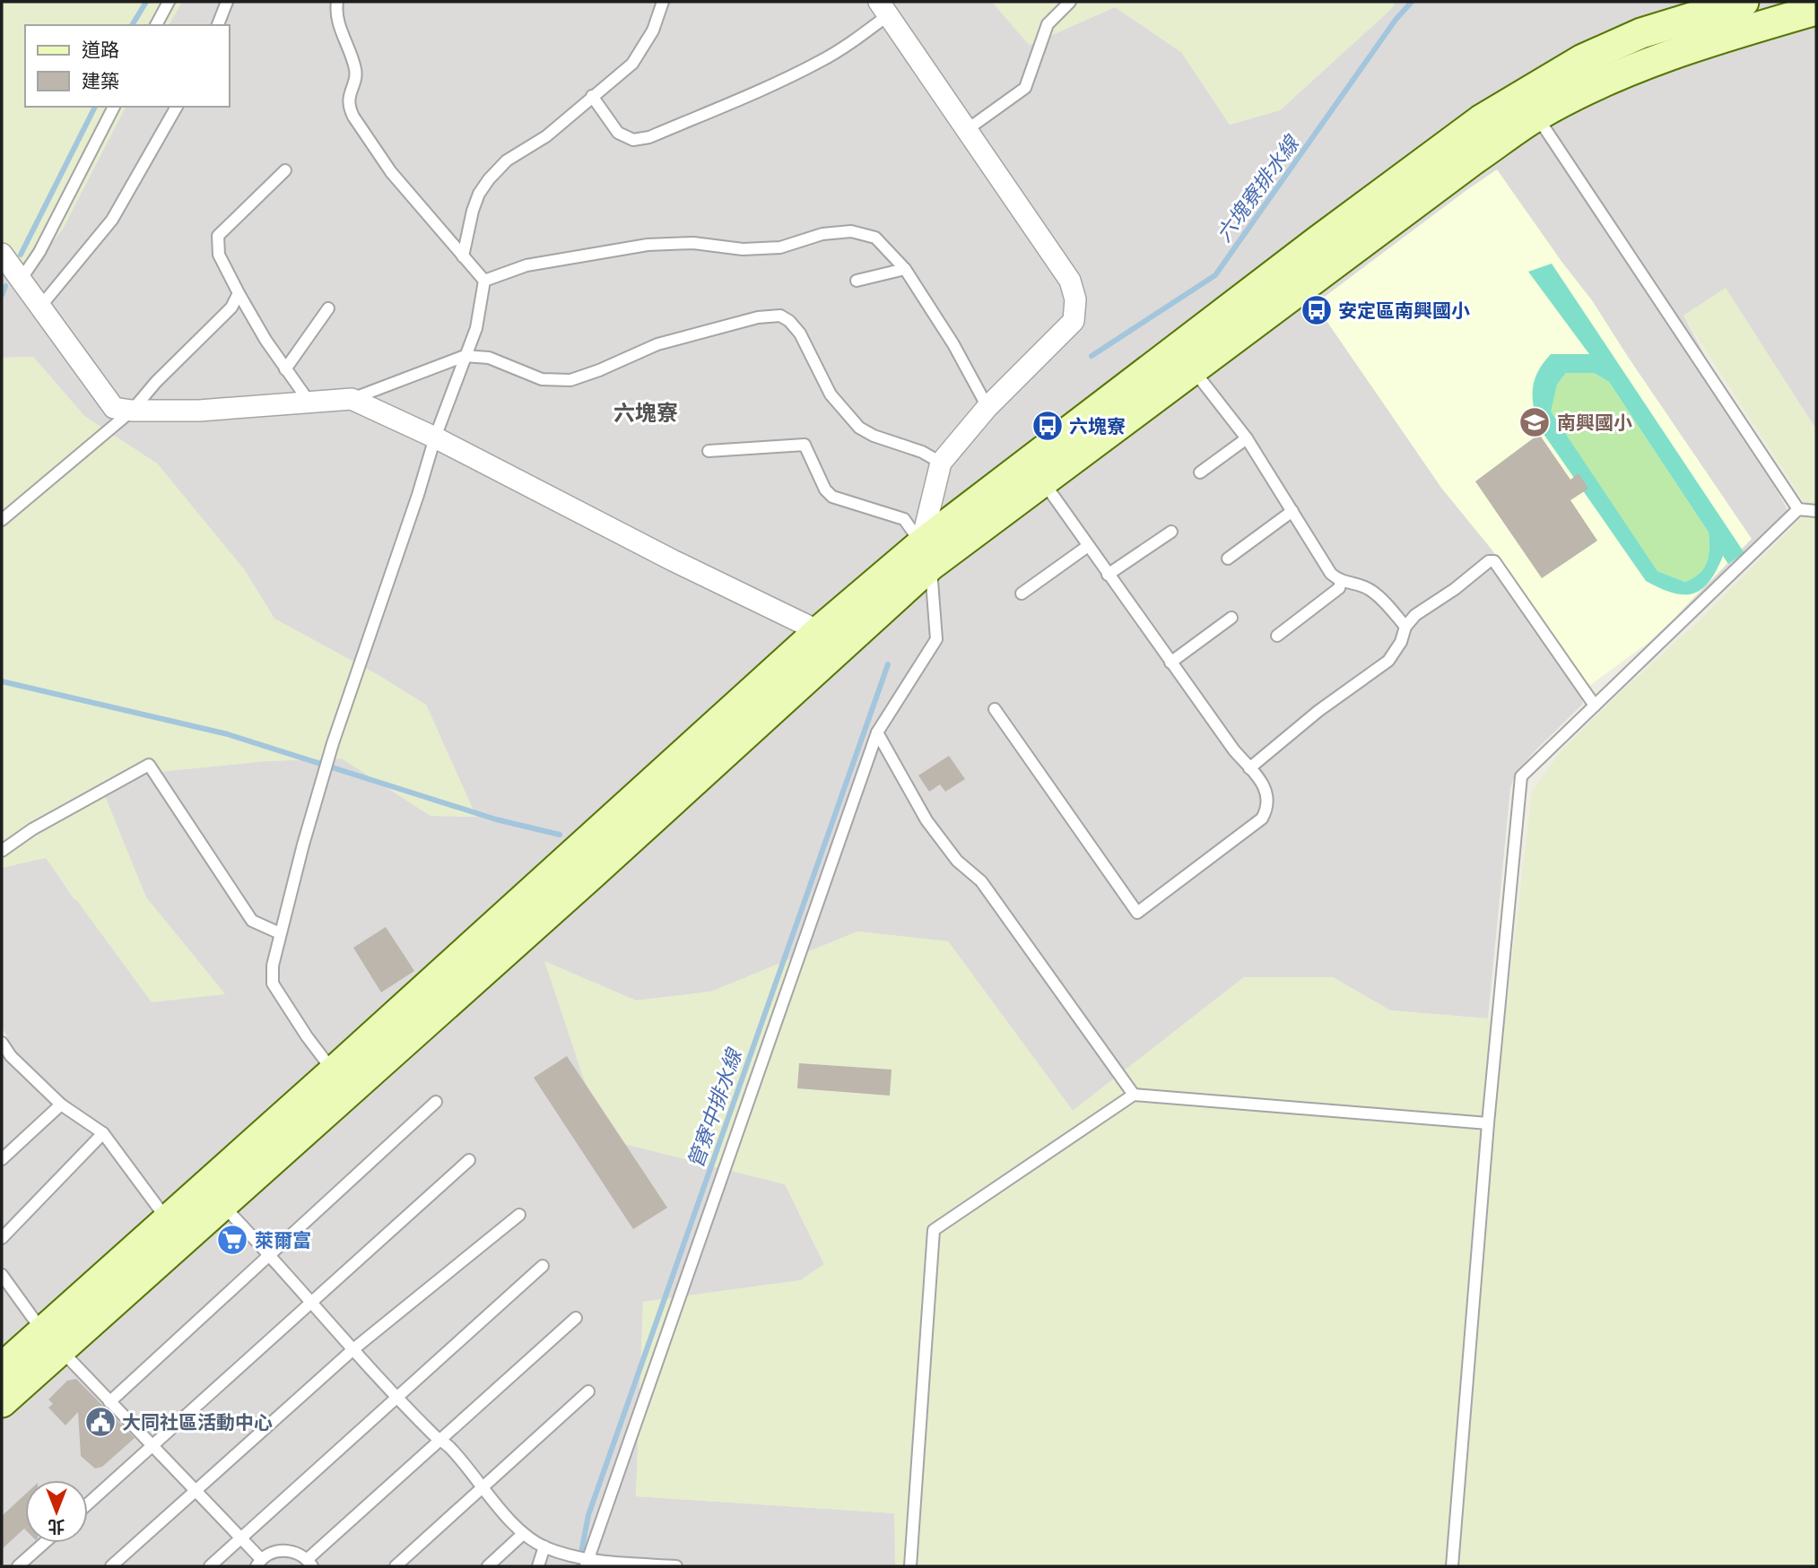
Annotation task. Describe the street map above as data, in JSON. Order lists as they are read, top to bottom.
{
  "districts": ["六塊寮"],
  "water": ["六塊寮排水線", "管寮中排水線"],
  "places": {
    "bus stop": ["安定區南興國小", "六塊寮"],
    "school or university": ["南興國小"],
    "supermarket": ["萊爾富"],
    "public building": ["大同社區活動中心"]
  },
  "legend": ["道路", "建築"],
  "north": "bottom"
}
